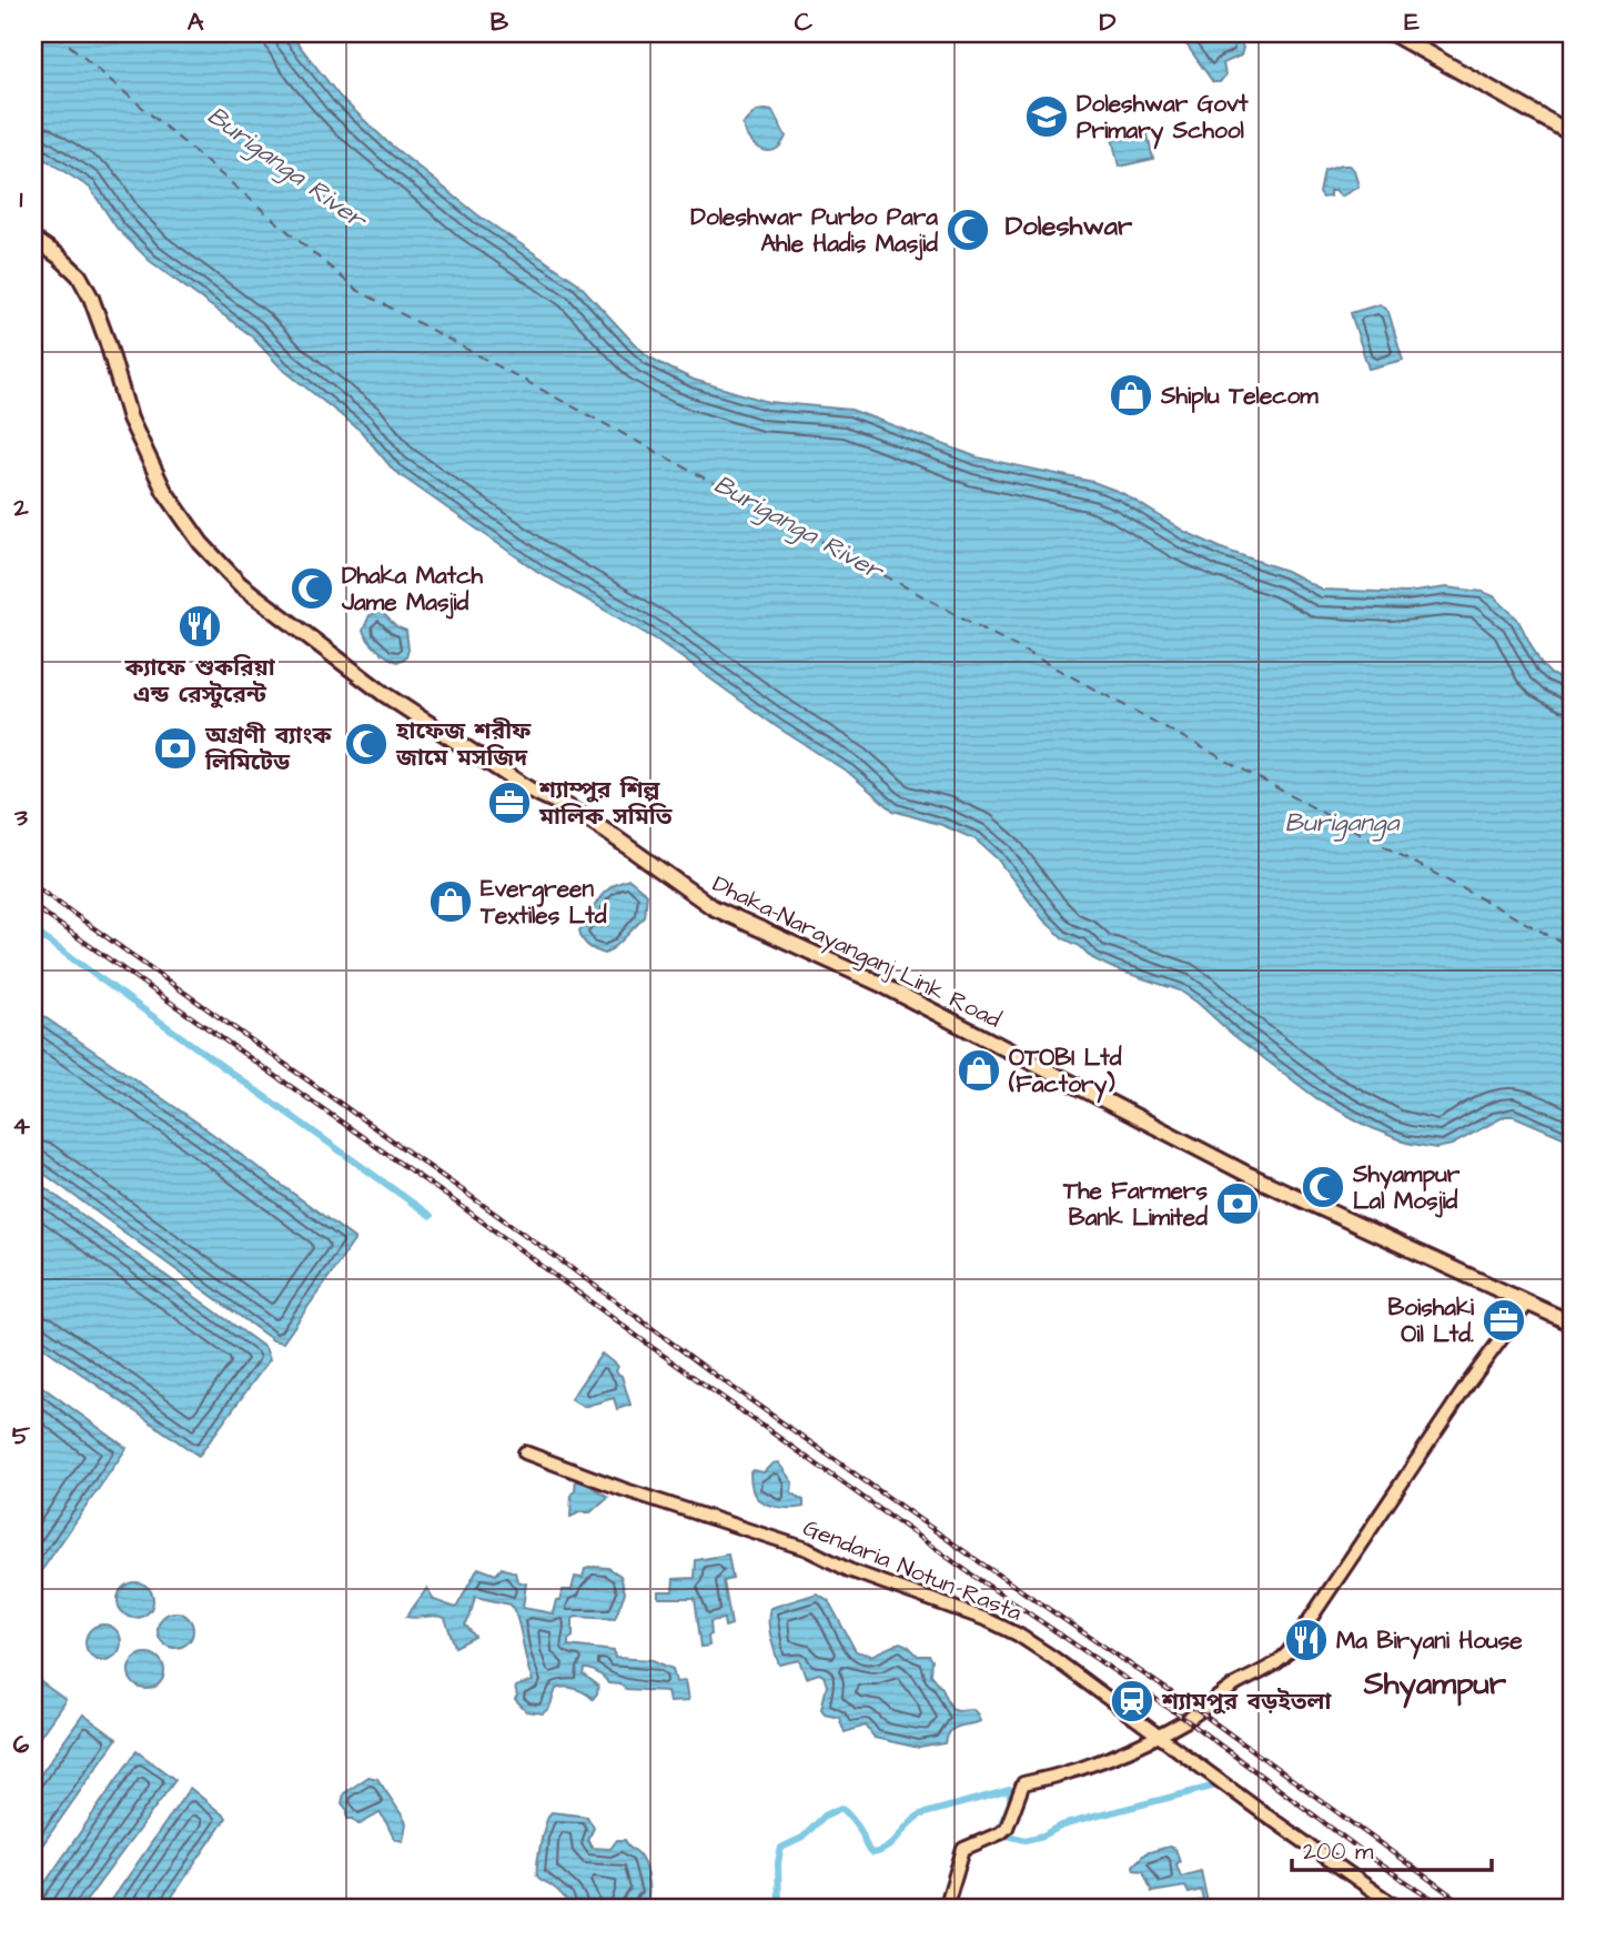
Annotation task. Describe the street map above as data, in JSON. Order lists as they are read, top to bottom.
{
  "streets": {
    "highway": ["Dhaka-Narayanganj Link Road"],
    "main road": ["Gendaria Notun Rasta"]
  },
  "districts": ["Doleshwar", "Shyampur"],
  "water": ["Buriganga River", "Buriganga"],
  "places": {
    "school or university": ["Doleshwar Govt Primary School"],
    "mosque": [
      "Doleshwar Purbo Para Ahle Hadis Masjid",
      "Dhaka Match Jame Masjid",
      "হাফেজ শরীফ জামে মসজিদ",
      "Shyampur Lal Mosjid"
    ],
    "shop": ["Shiplu Telecom", "Evergreen Textiles Ltd", "OTOBI Ltd (Factory)"],
    "restaurant": ["ক্যাফে শুকরিয়া এন্ড রেস্টুরেন্ট", "Ma Biryani House"],
    "bank": ["অগ্রণী ব্যাংক লিমিটেড", "The Farmers Bank Limited"],
    "office": ["শ্যাম্পুর শিল্প মালিক সমিতি", "Boishaki Oil Ltd."],
    "station": ["শ্যামপুর বড়ইতলা"]
  },
  "scale_bar": "200 m",
  "grid": {
    "columns": [
      "A",
      "B",
      "C",
      "D",
      "E"
    ],
    "rows": [
      "1",
      "2",
      "3",
      "4",
      "5",
      "6"
    ]
  }
}
